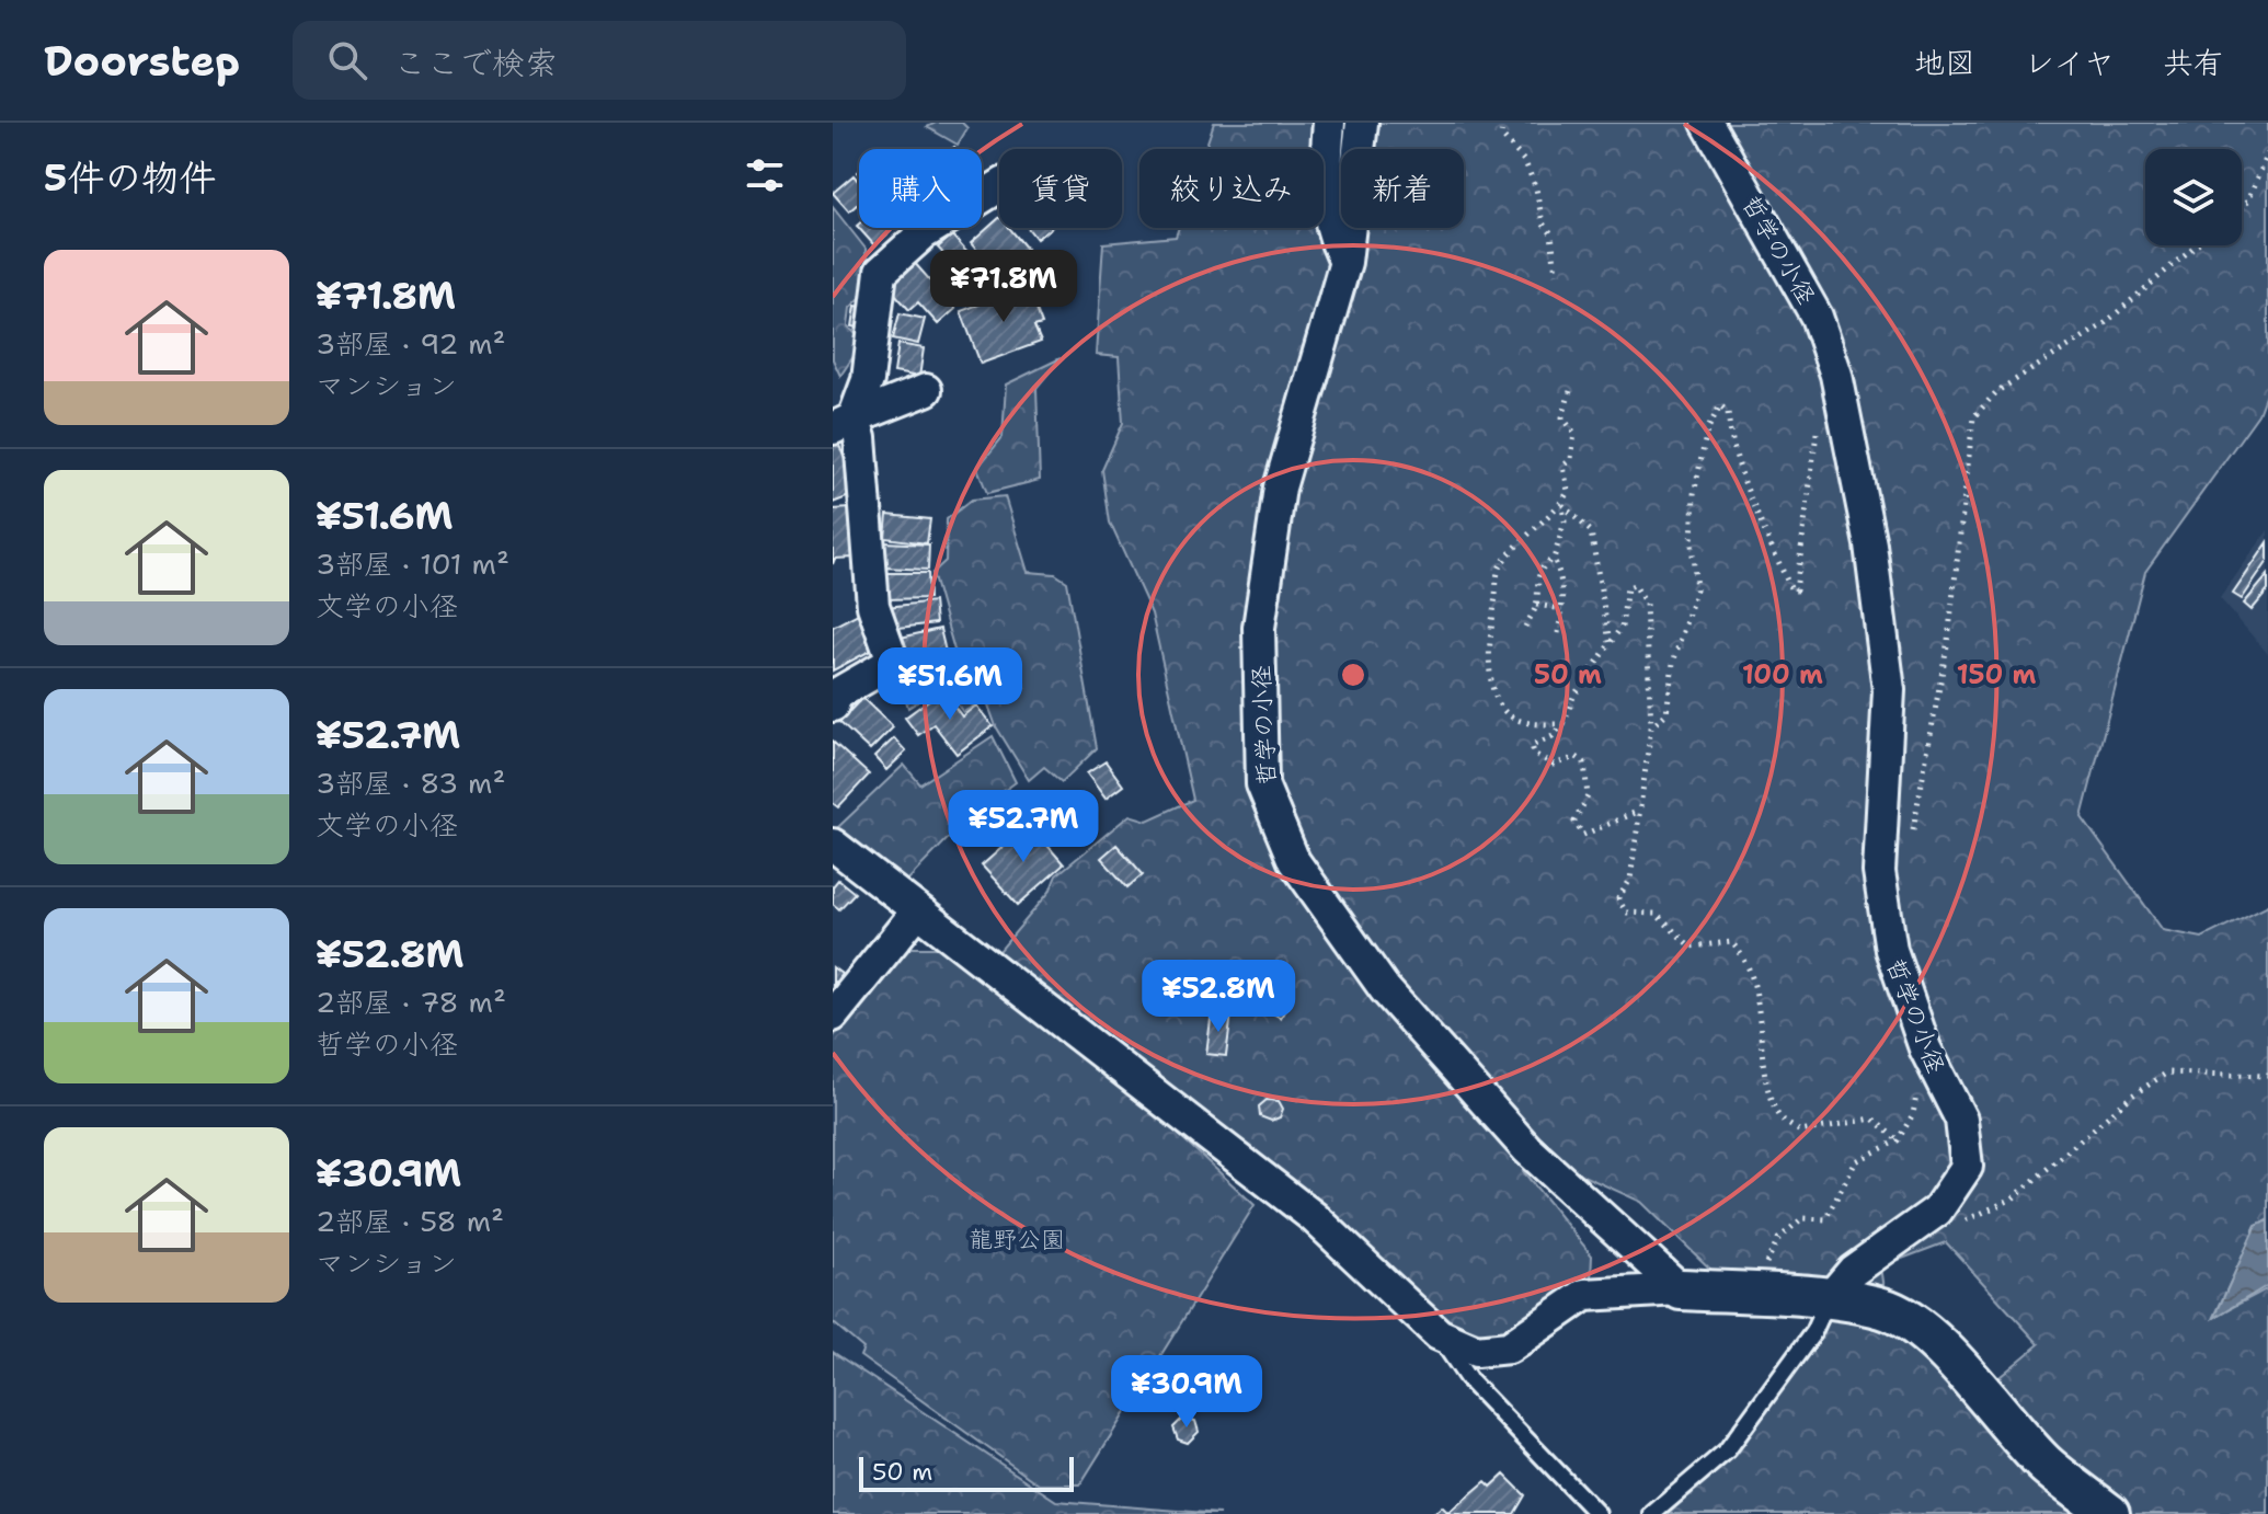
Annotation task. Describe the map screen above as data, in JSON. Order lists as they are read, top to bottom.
{
  "streets": {
    "street": ["哲学の小径"]
  },
  "parks": ["龍野公園"],
  "scale_bar": "50 m",
  "page": {
    "header": "Doorstep",
    "search": "ここで検索",
    "nav": ["地図", "レイヤ", "共有"],
    "heading": "5件の物件",
    "chip": [
      "購入",
      "賃貸",
      "絞り込み",
      "新着"
    ],
    "list": [
      {
        "name": "¥71.8M",
        "note": "3部屋 · 92 m² · マンション"
      },
      {
        "name": "¥51.6M",
        "note": "3部屋 · 101 m² · 文学の小径"
      },
      {
        "name": "¥52.7M",
        "note": "3部屋 · 83 m² · 文学の小径"
      },
      {
        "name": "¥52.8M",
        "note": "2部屋 · 78 m² · 哲学の小径"
      },
      {
        "name": "¥30.9M",
        "note": "2部屋 · 58 m² · マンション"
      }
    ],
    "price": [
      "¥71.8M",
      "¥51.6M",
      "¥52.7M",
      "¥52.8M",
      "¥30.9M"
    ],
    "scale": "50 m"
  },
  "rings": ["50 m", "100 m", "150 m"]
}
